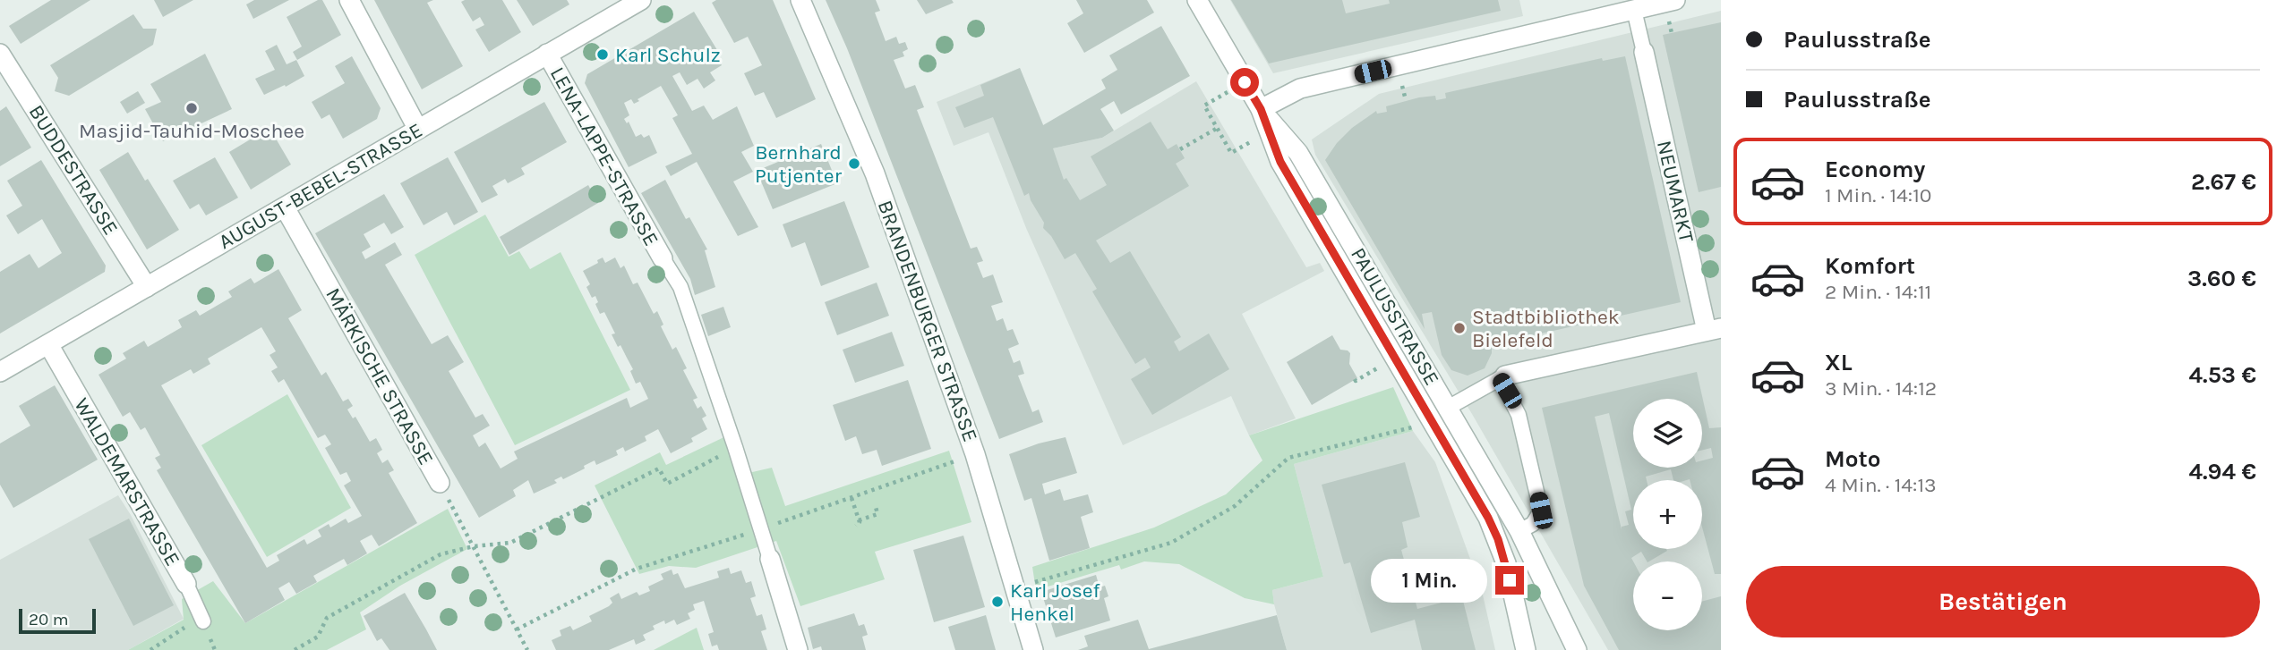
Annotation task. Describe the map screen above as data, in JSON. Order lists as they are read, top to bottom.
{
  "streets": {
    "street": [
      "LENA-LAPPE-STRASSE",
      "BUDDESTRASSE",
      "AUGUST-BEBEL-STRASSE",
      "NEUMARKT",
      "PAULUSSTRASSE",
      "BRANDENBURGER STRASSE",
      "MÄRKISCHE STRASSE",
      "WALDEMARSTRASSE"
    ]
  },
  "crossings": [
    ["LENA-LAPPE-STRASSE", "AUGUST-BEBEL-STRASSE"],
    ["BUDDESTRASSE", "AUGUST-BEBEL-STRASSE"],
    ["AUGUST-BEBEL-STRASSE", "MÄRKISCHE STRASSE"],
    ["AUGUST-BEBEL-STRASSE", "WALDEMARSTRASSE"]
  ],
  "places": [
    "Karl Schulz",
    "Masjid-Tauhid-Moschee",
    "Bernhard Putjenter",
    "Stadtbibliothek Bielefeld",
    "Karl Josef Henkel"
  ],
  "scale_bar": "20 m",
  "page": {
    "banner": ["Paulusstraße", "Paulusstraße"],
    "list": [
      {
        "name": "Economy",
        "note": "1 Min. · 14:10",
        "value": "2.67 €"
      },
      {
        "name": "Komfort",
        "note": "2 Min. · 14:11",
        "value": "3.60 €"
      },
      {
        "name": "XL",
        "note": "3 Min. · 14:12",
        "value": "4.53 €"
      },
      {
        "name": "Moto",
        "note": "4 Min. · 14:13",
        "value": "4.94 €"
      }
    ],
    "map_buttons": ["+", "−"],
    "buttons": "Bestätigen",
    "bubble": "1 Min.",
    "scale": "20 m"
  }
}
